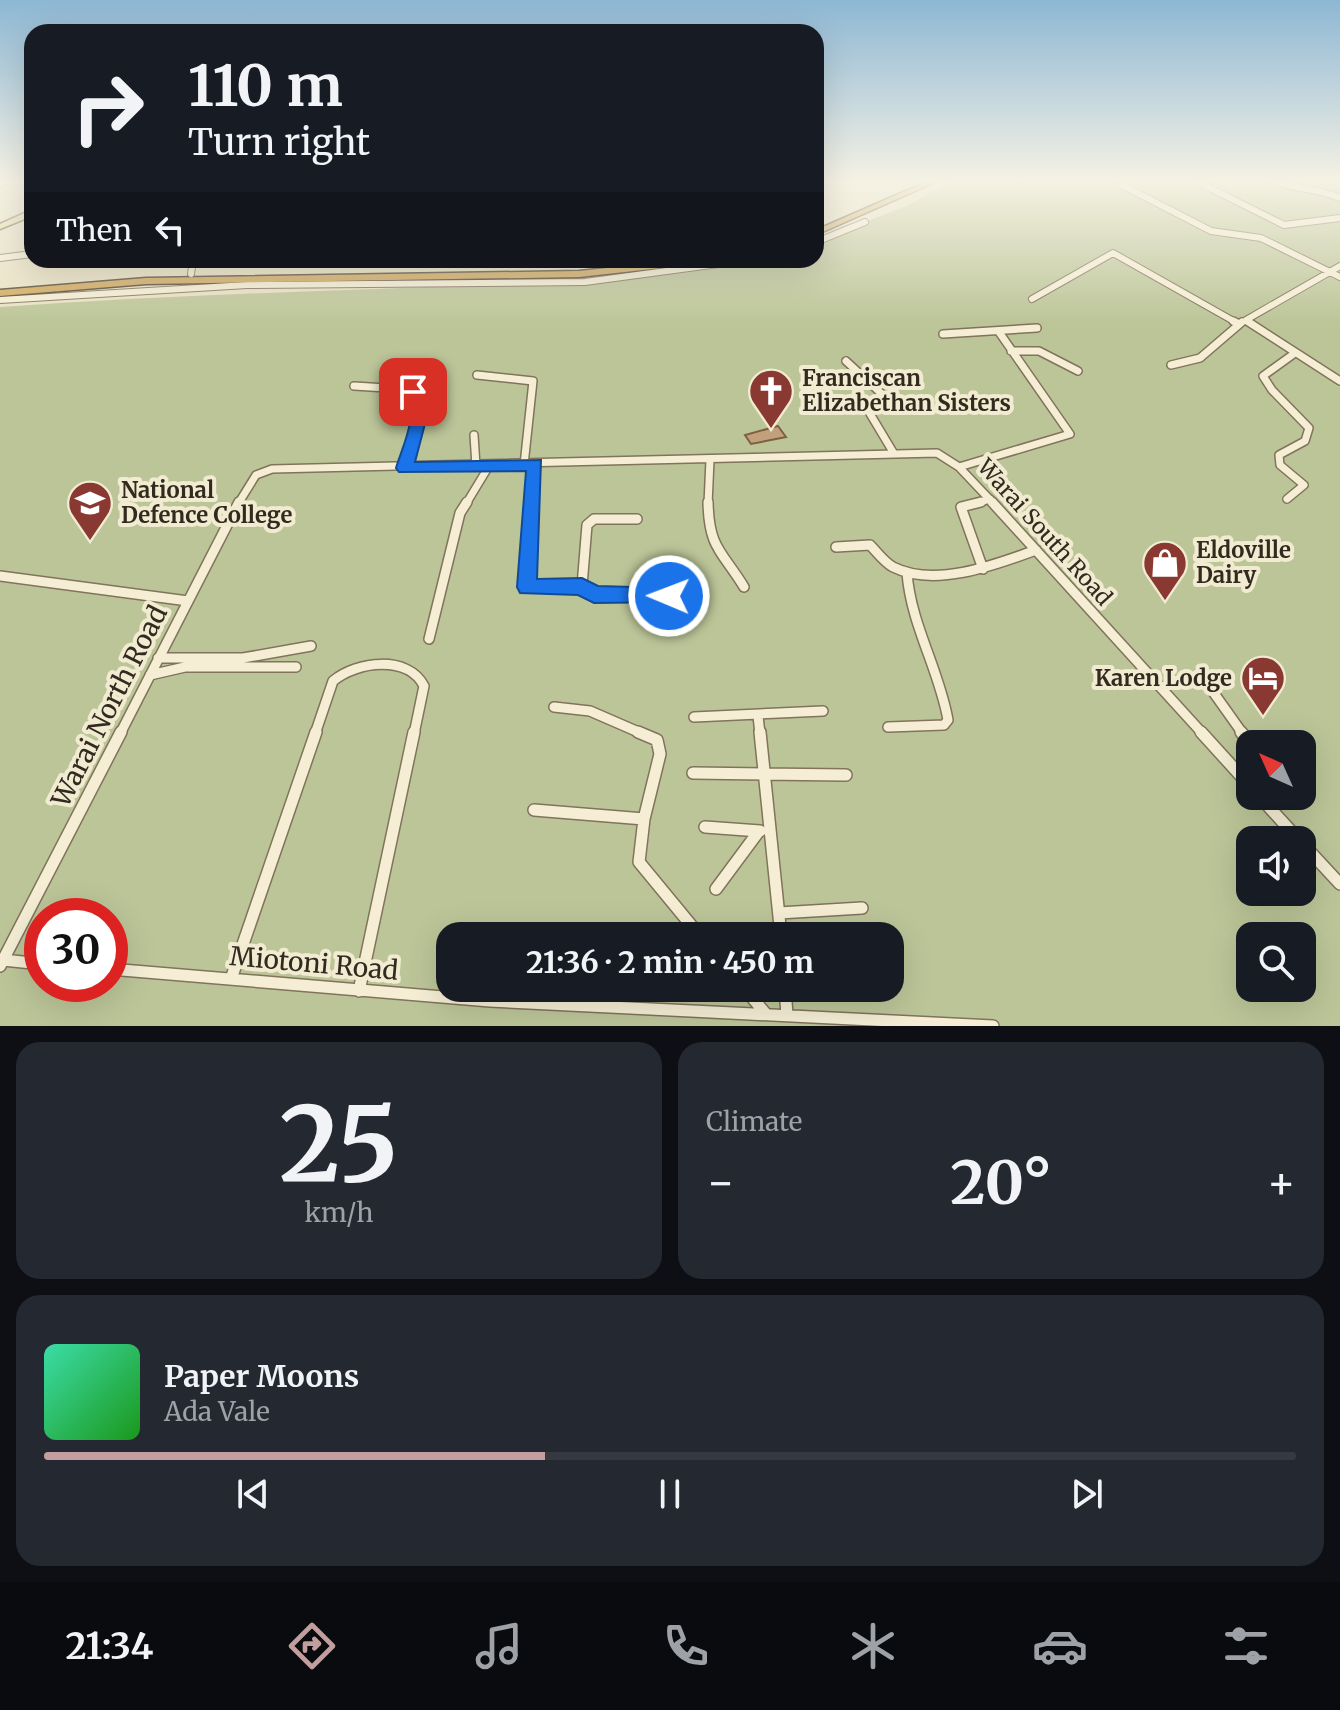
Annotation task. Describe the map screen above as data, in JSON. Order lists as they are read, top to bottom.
{
  "streets": {
    "street": ["Warai South Road", "Warai North Road", "Miotoni Road"]
  },
  "crossings": [
    ["Warai South Road", "Warai North Road"]
  ],
  "places": {
    "church": ["Franciscan Elizabethan Sisters"],
    "school or university": ["National Defence College"],
    "shop": ["Eldoville Dairy"],
    "hotel": ["Karen Lodge"]
  },
  "north": "top left",
  "page": {
    "turn": ["110 m", "Turn right"],
    "then": "Then",
    "limit": "30",
    "trip": "21:36 · 2 min · 450 m",
    "tile": [
      ["25", "km/h"],
      "Climate"
    ],
    "heat": ["−", "20°", "+"],
    "song": ["Paper Moons", "Ada Vale"],
    "tabs": "21:34"
  }
}
